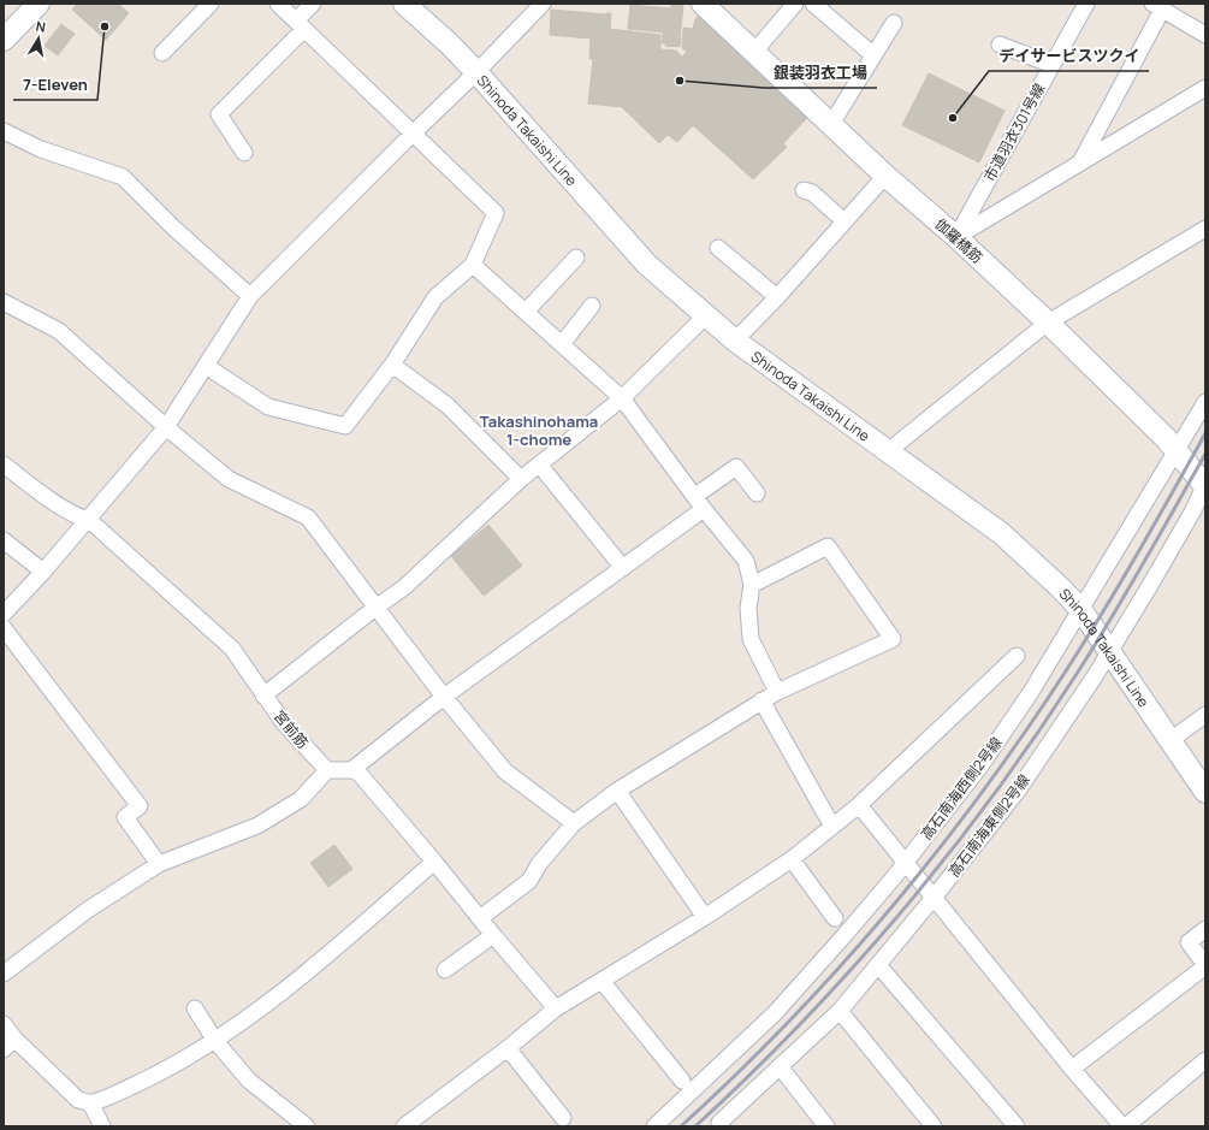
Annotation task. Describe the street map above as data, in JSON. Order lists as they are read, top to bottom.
{
  "streets": {
    "main road": ["Shinoda Takaishi Line", "伽羅橋筋"],
    "street": [
      "市道羽衣301号線",
      "宮前筋",
      "高石南海西側2号線",
      "高石南海東側2号線"
    ]
  },
  "crossings": [
    ["Shinoda Takaishi Line", "高石南海西側2号線"],
    ["Shinoda Takaishi Line", "高石南海東側2号線"],
    ["市道羽衣301号線", "伽羅橋筋"],
    ["伽羅橋筋", "高石南海西側2号線"],
    ["伽羅橋筋", "高石南海東側2号線"]
  ],
  "districts": ["Takashinohama 1-chome"],
  "places": ["7-Eleven", "銀装羽衣工場", "デイサービスツクイ"],
  "north": "top"
}
